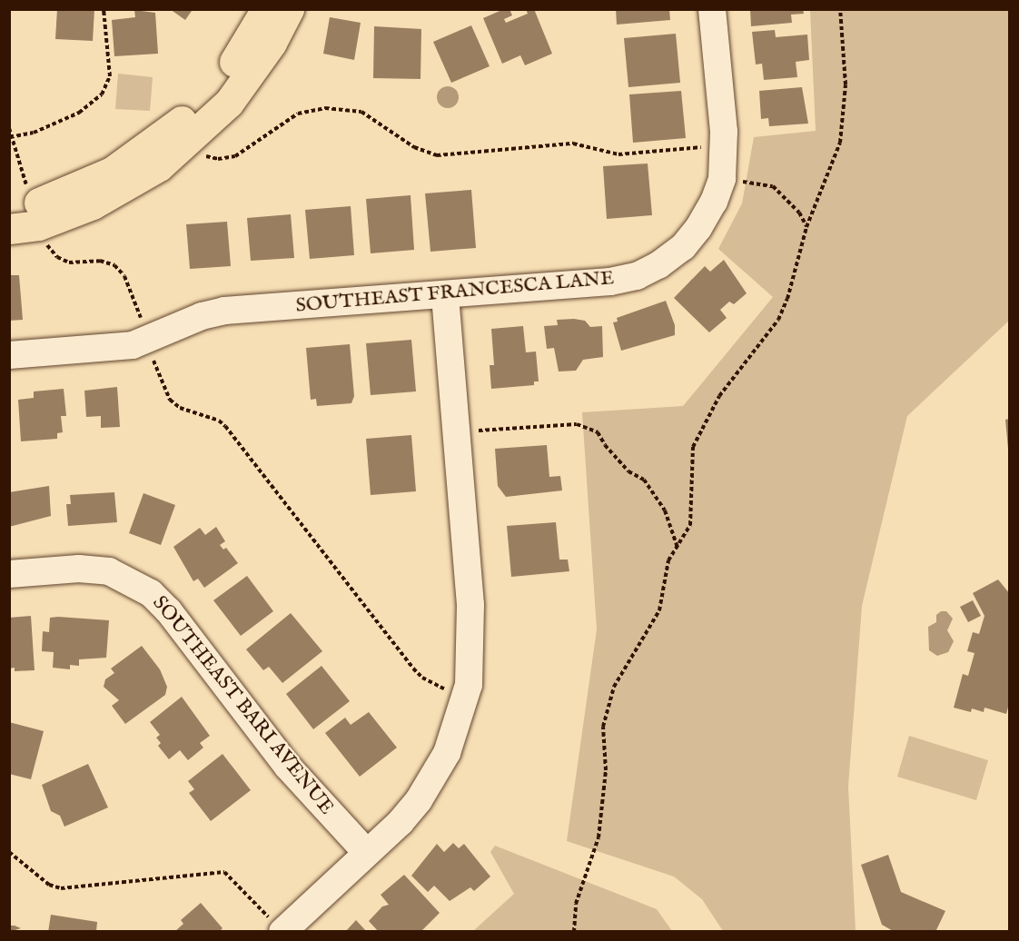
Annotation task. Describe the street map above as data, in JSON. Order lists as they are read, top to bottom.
{
  "streets": {
    "street": ["SOUTHEAST FRANCESCA LANE", "SOUTHEAST BARI AVENUE"]
  }
}
